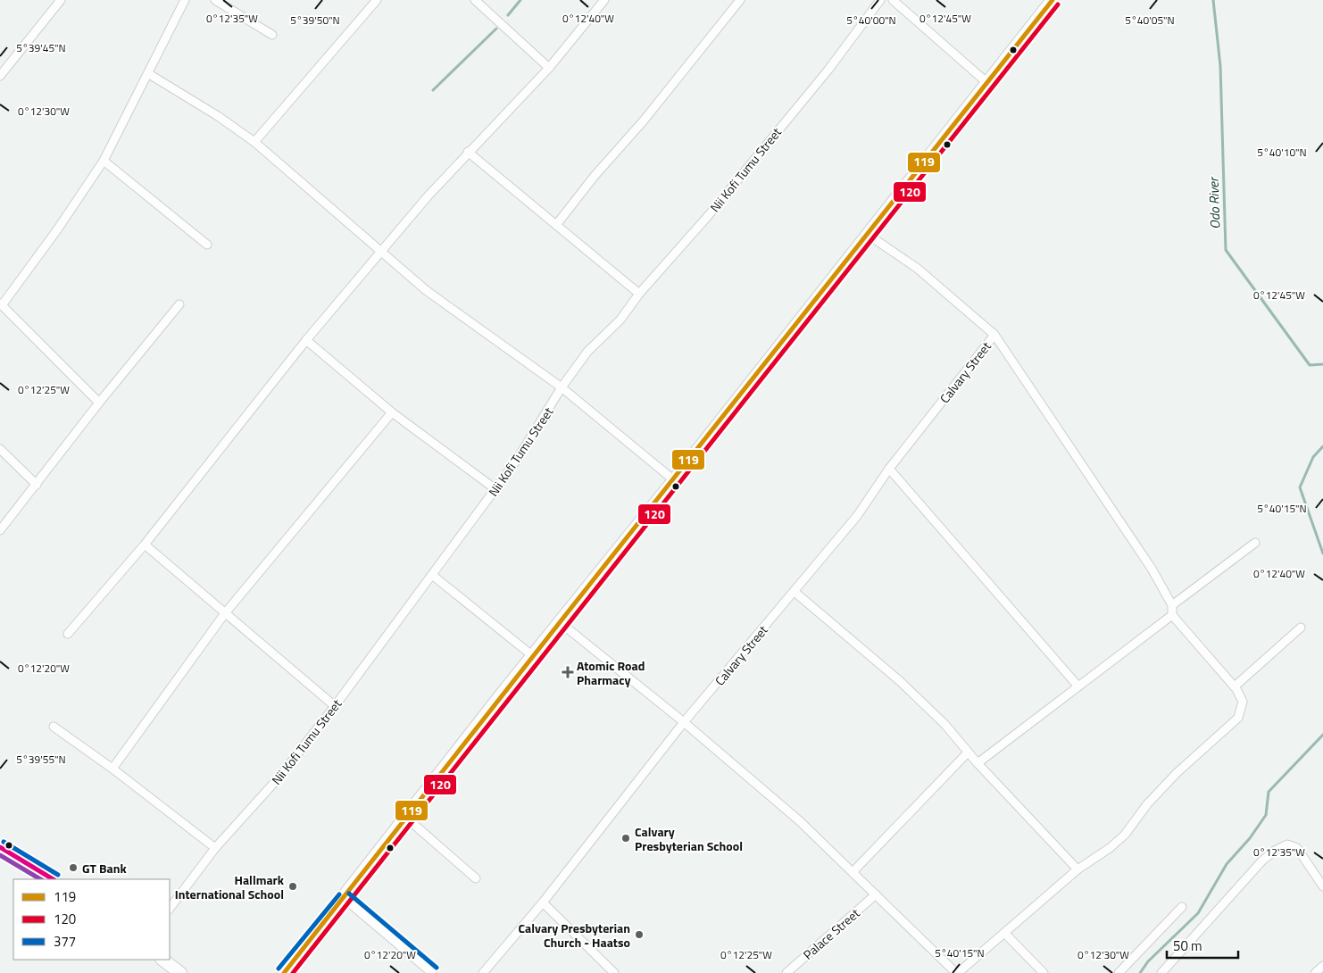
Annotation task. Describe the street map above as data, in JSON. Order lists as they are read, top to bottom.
{
  "streets": {
    "street": ["Nii Kofi Tumu Street", "Calvary Street", "Palace Street"]
  },
  "water": ["Odo River"],
  "places": {
    "health": ["Atomic Road Pharmacy"],
    "other": [
      "Calvary Presbyterian School",
      "GT Bank",
      "Hallmark International School",
      "Calvary Presbyterian Church - Haatso"
    ]
  },
  "lines": ["transit line 119", "transit line 120", "transit line 377"],
  "legend": ["119", "120", "377"],
  "scale_bar": "50 m",
  "coordinates": [
    "0°12'35\"W",
    "0°12'40\"W",
    "0°12'45\"W",
    "5°39'50\"N",
    "5°40'00\"N",
    "5°40'05\"N",
    "5°39'45\"N",
    "0°12'30\"W",
    "5°40'10\"N",
    "0°12'25\"W",
    "5°40'15\"N",
    "0°12'20\"W",
    "5°39'55\"N"
  ]
}
